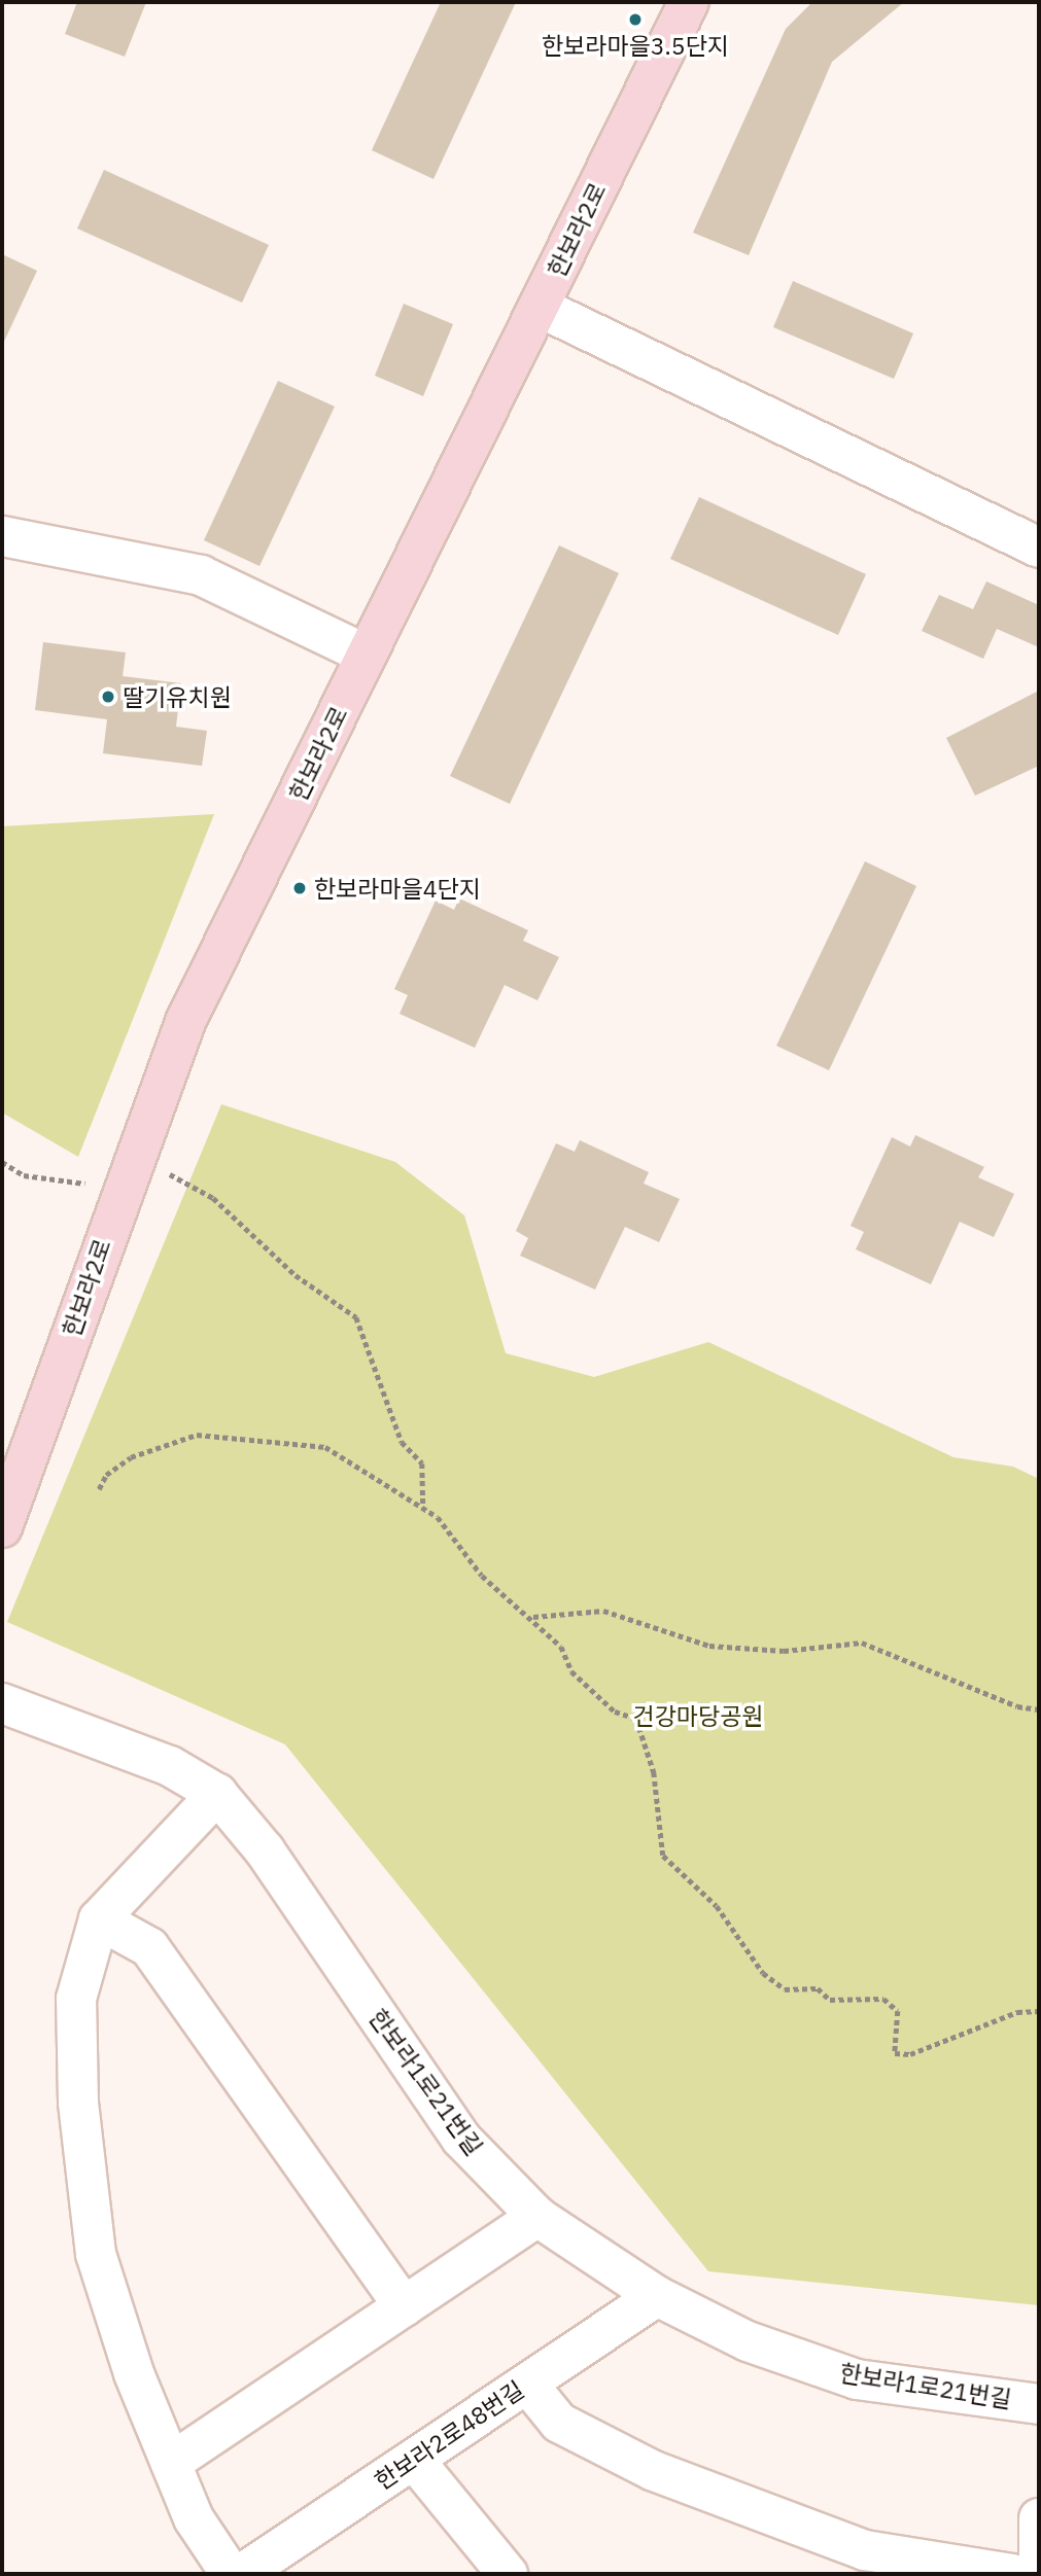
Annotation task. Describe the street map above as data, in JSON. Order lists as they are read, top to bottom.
{
  "streets": {
    "street": ["한보라2로", "한보라1로21번길", "한보라2로48번길"]
  },
  "crossings": [
    ["한보라1로21번길", "한보라2로48번길"]
  ],
  "parks": ["건강마당공원"],
  "places": ["한보라마을3.5단지", "딸기유치원", "한보라마을4단지"]
}
